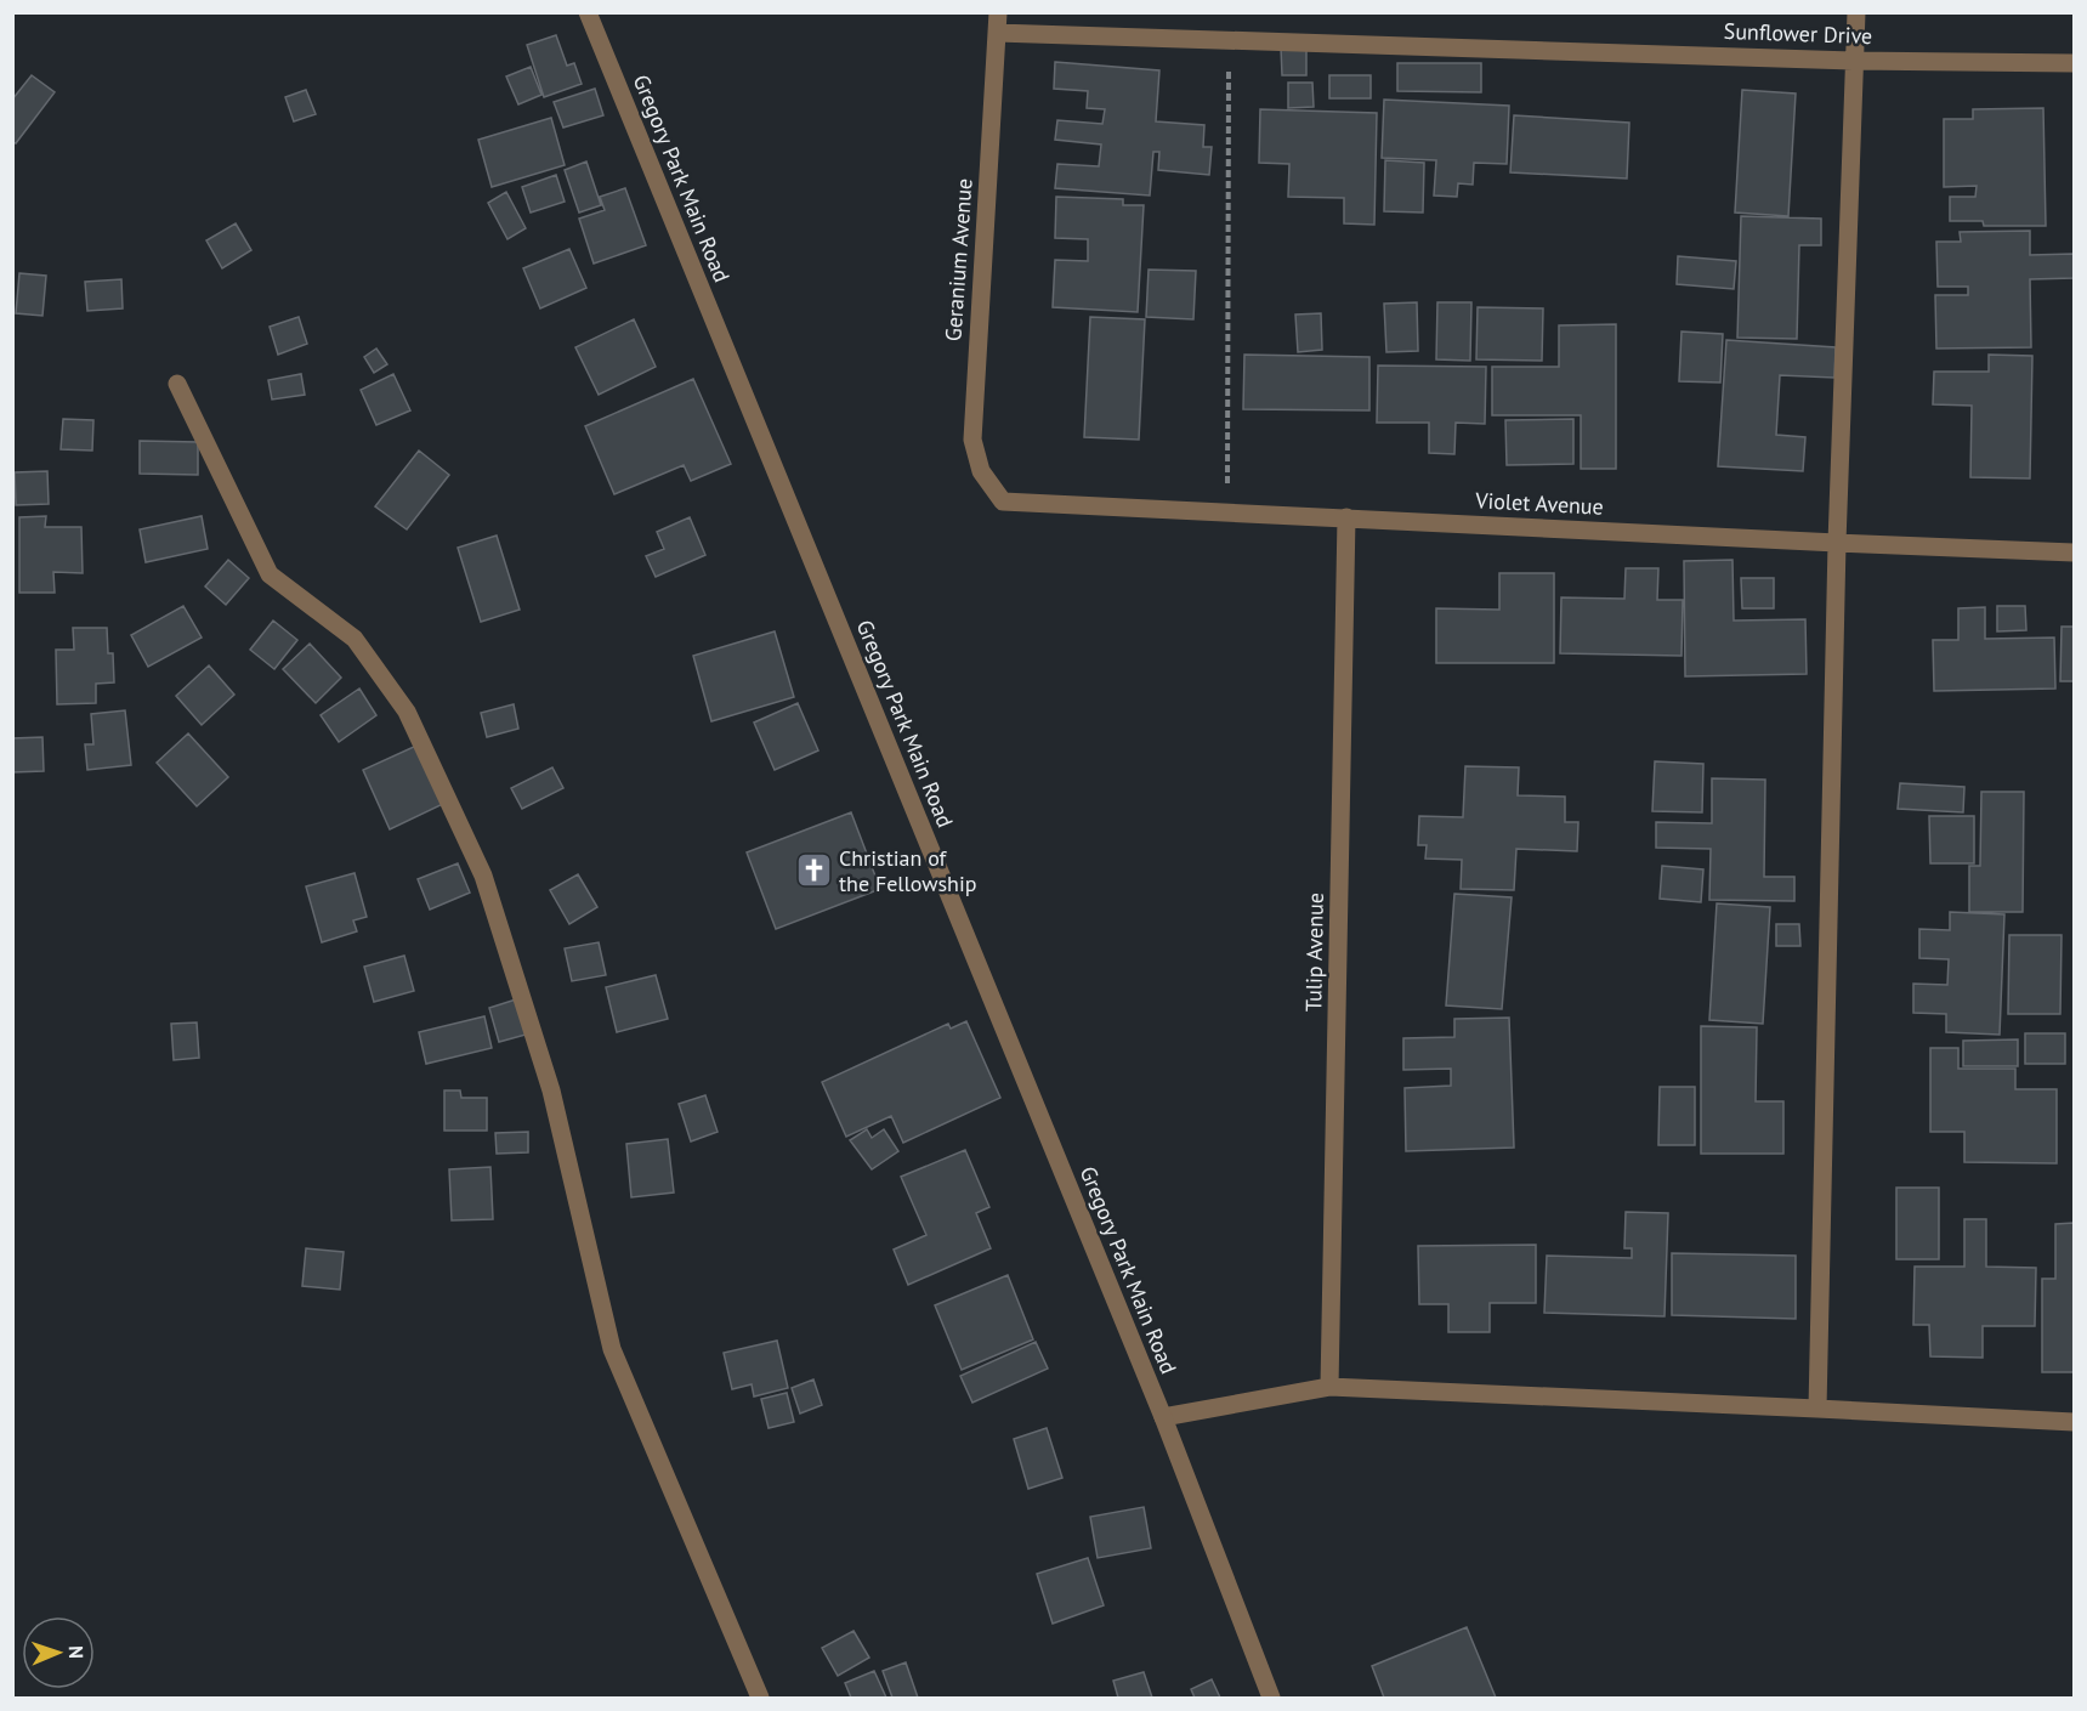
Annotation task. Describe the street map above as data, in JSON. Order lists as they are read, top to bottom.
{
  "streets": {
    "street": [
      "Sunflower Drive",
      "Gregory Park Main Road",
      "Geranium Avenue",
      "Violet Avenue",
      "Tulip Avenue"
    ]
  },
  "crossings": [
    ["Sunflower Drive", "Geranium Avenue"],
    ["Geranium Avenue", "Violet Avenue"],
    ["Violet Avenue", "Tulip Avenue"]
  ],
  "places": {
    "church": ["Christian of the Fellowship"]
  },
  "north": "right"
}
